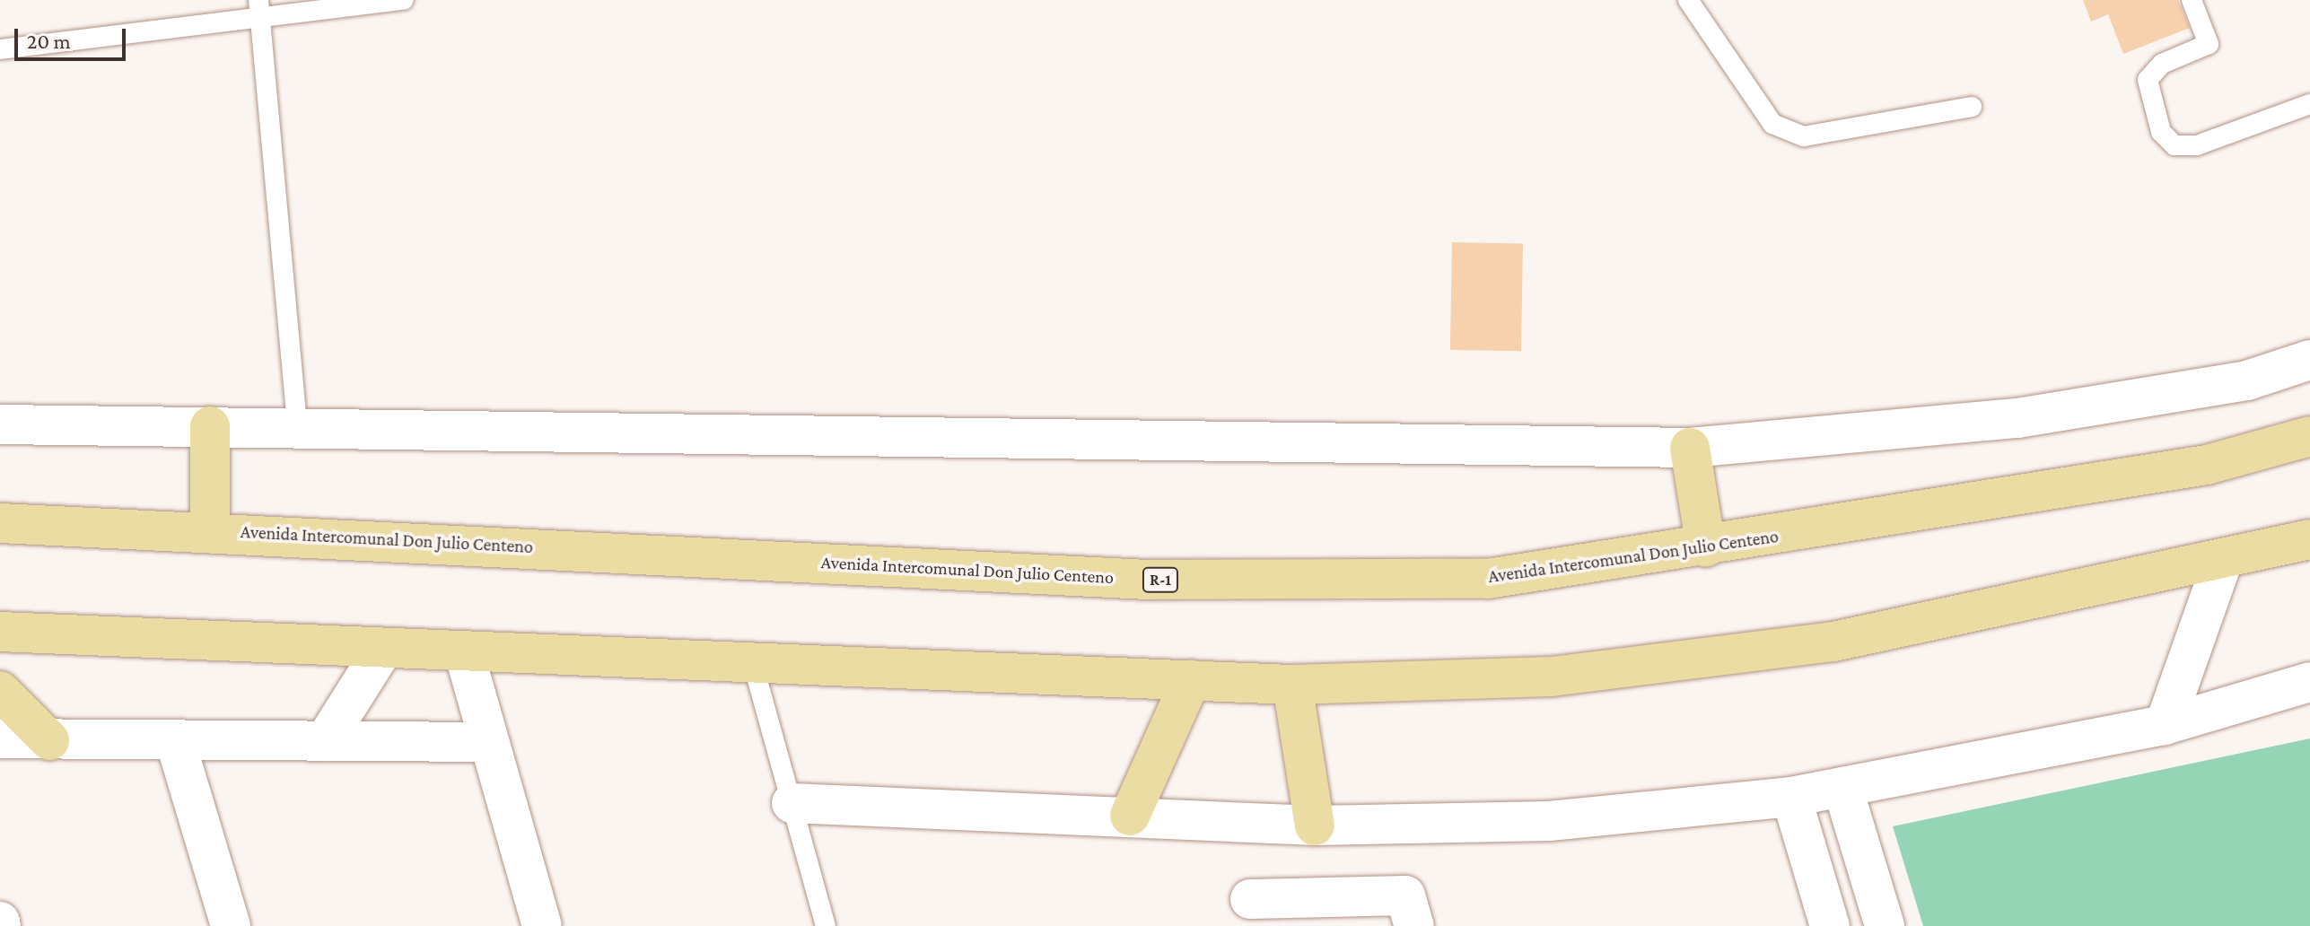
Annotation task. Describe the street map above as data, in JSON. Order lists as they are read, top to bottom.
{
  "streets": {
    "main road": ["Avenida Intercomunal Don Julio Centeno", "R-1"]
  },
  "scale_bar": "20 m"
}
